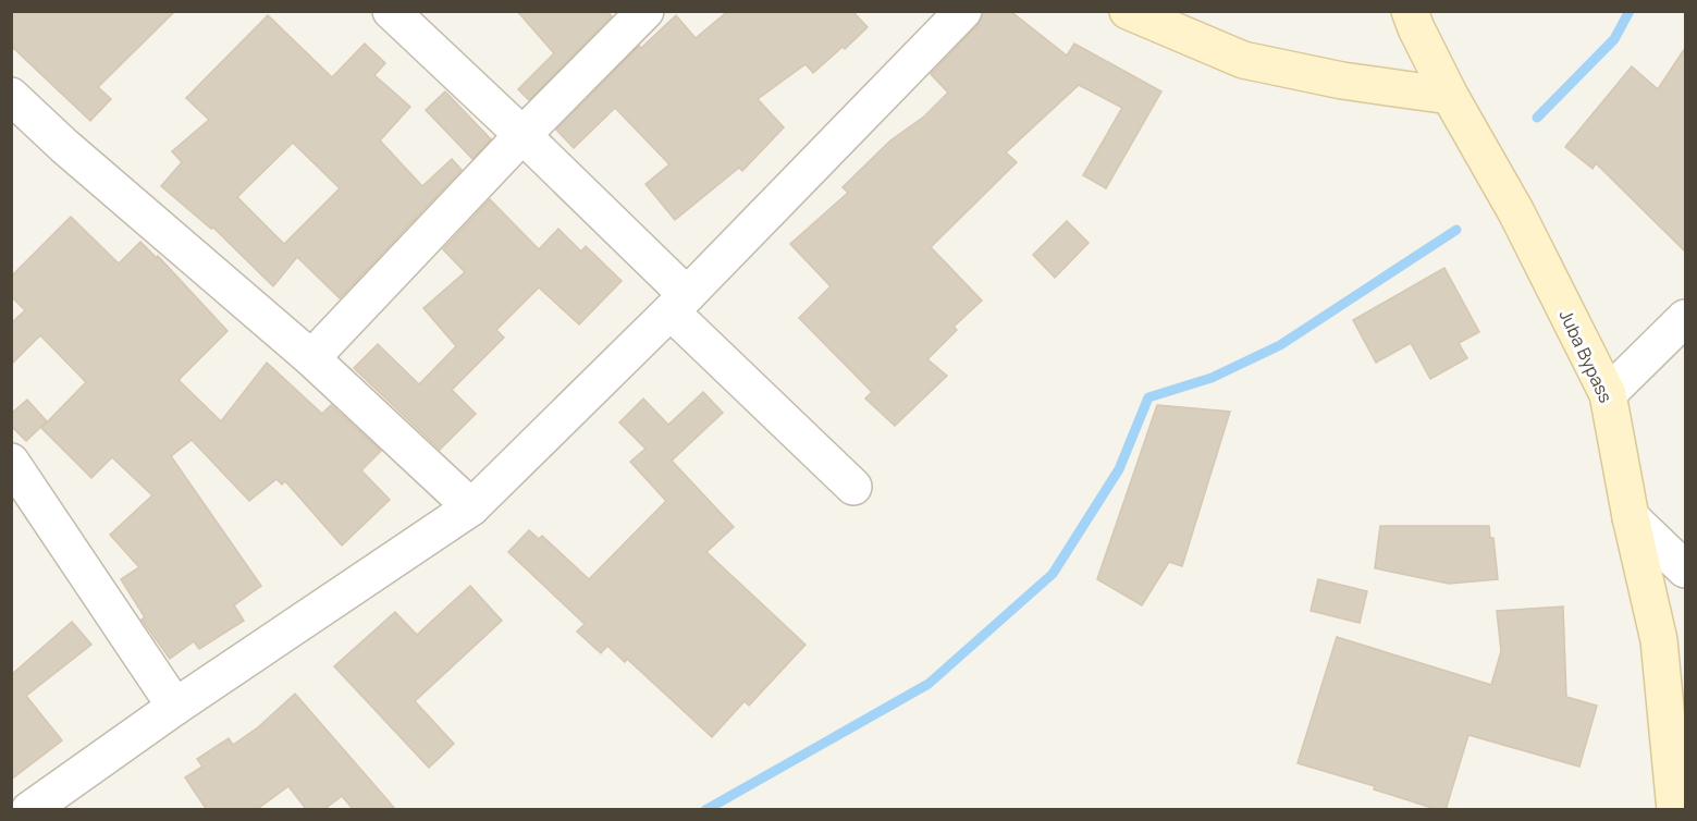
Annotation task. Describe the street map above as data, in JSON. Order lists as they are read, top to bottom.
{
  "streets": {
    "main road": ["Juba Bypass"]
  }
}
